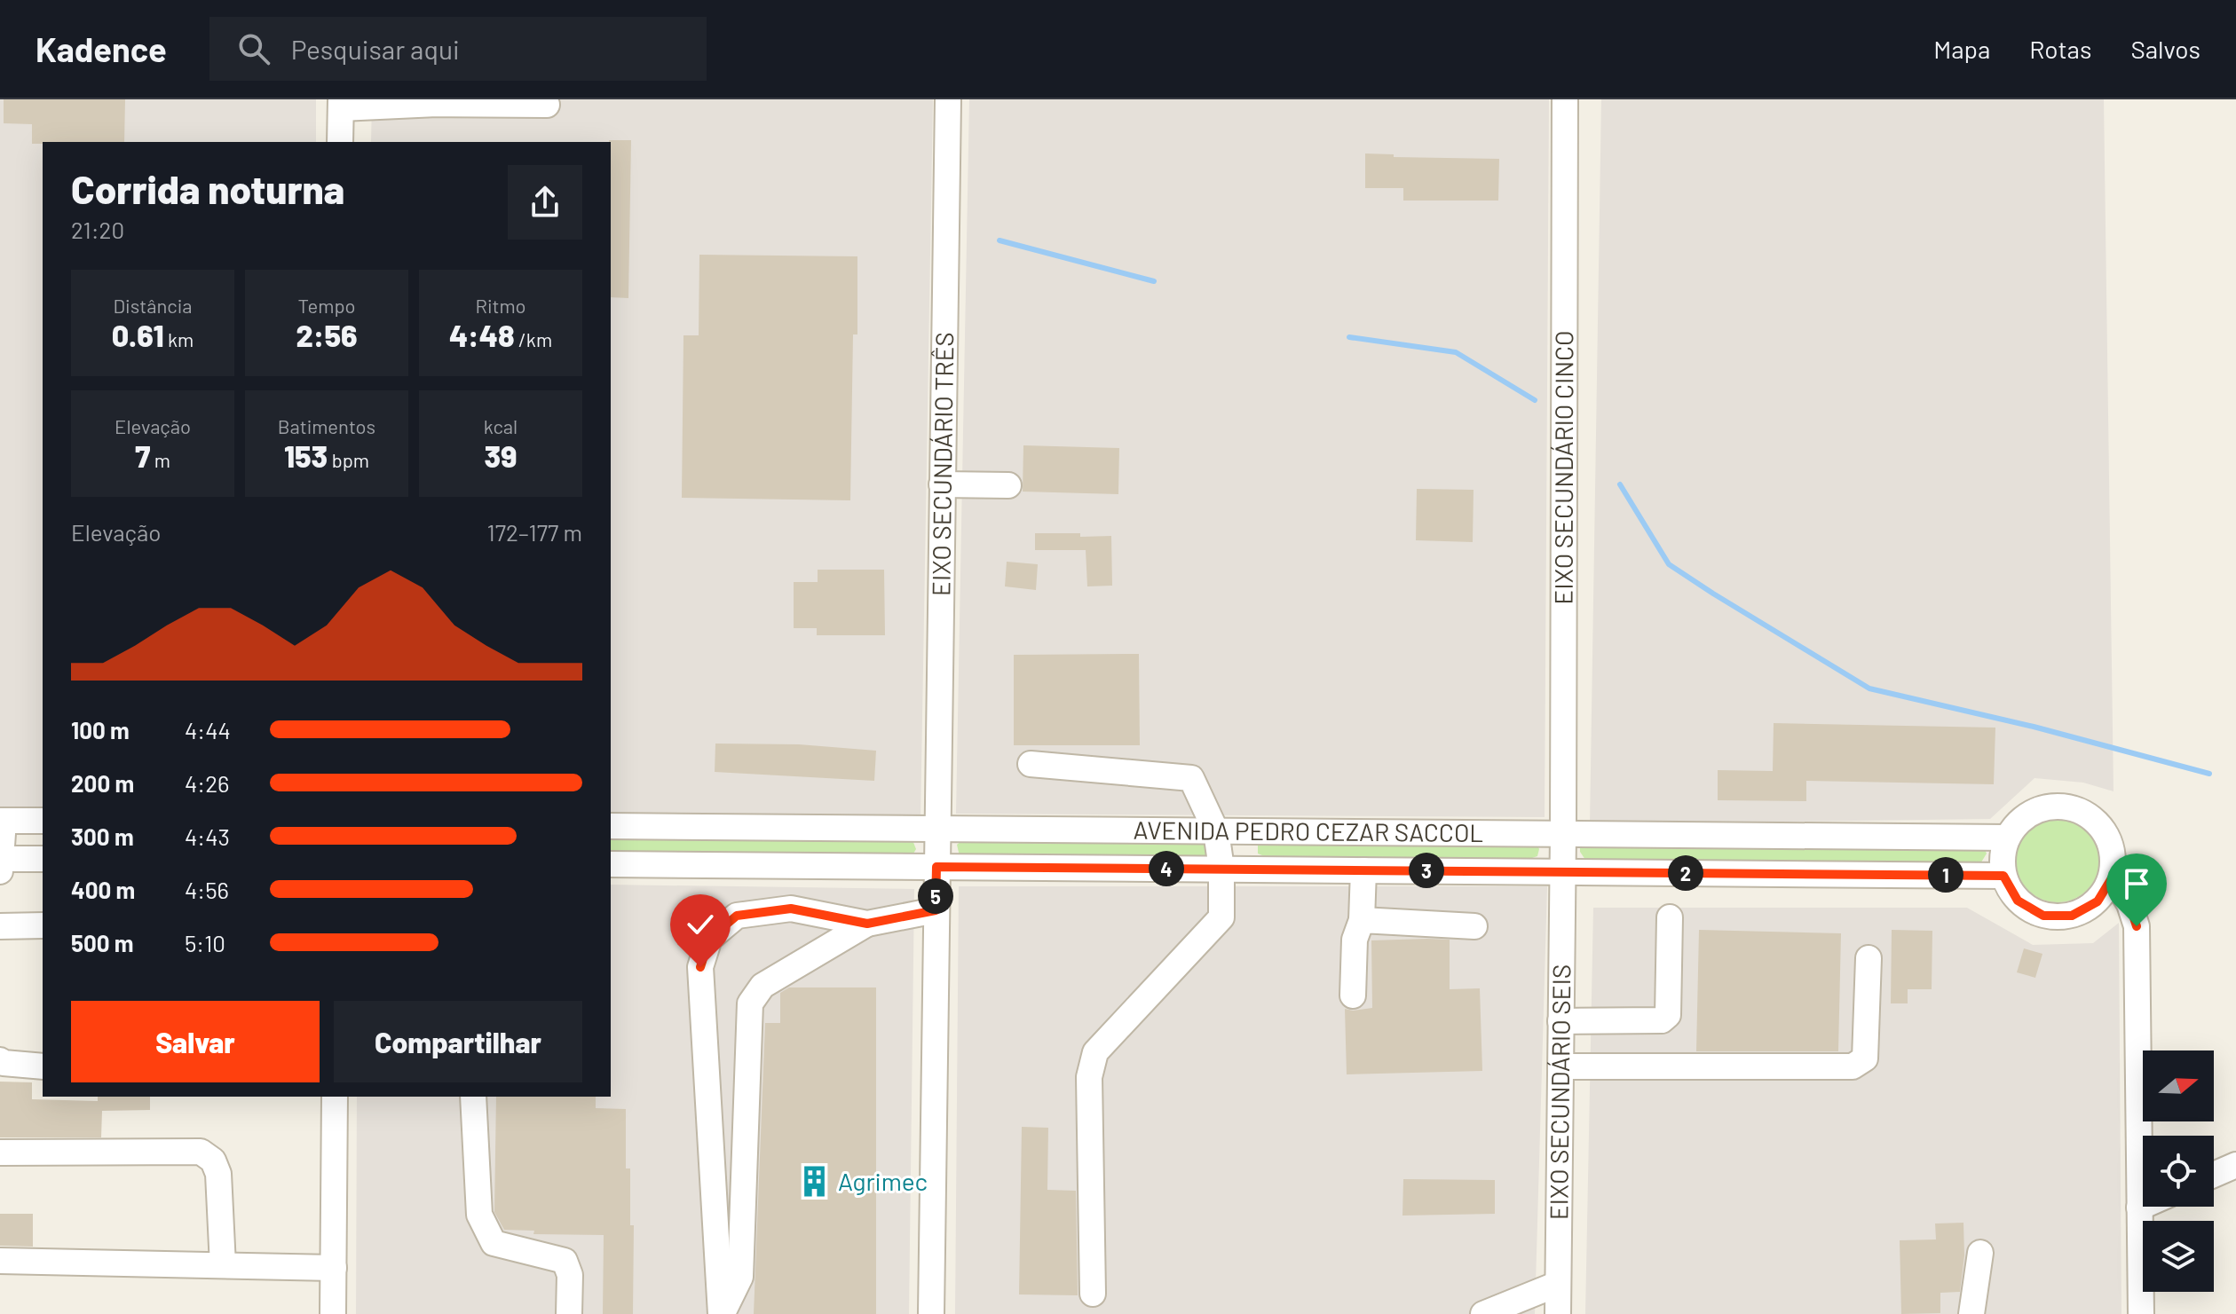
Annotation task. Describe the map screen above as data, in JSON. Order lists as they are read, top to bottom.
{
  "streets": {
    "street": [
      "EIXO SECUNDÁRIO TRÊS",
      "EIXO SECUNDÁRIO CINCO",
      "AVENIDA PEDRO CEZAR SACCOL",
      "EIXO SECUNDÁRIO SEIS"
    ]
  },
  "crossings": [
    ["EIXO SECUNDÁRIO TRÊS", "AVENIDA PEDRO CEZAR SACCOL"],
    ["EIXO SECUNDÁRIO CINCO", "AVENIDA PEDRO CEZAR SACCOL"],
    ["EIXO SECUNDÁRIO CINCO", "EIXO SECUNDÁRIO SEIS"],
    ["AVENIDA PEDRO CEZAR SACCOL", "EIXO SECUNDÁRIO SEIS"]
  ],
  "places": {
    "building": ["Agrimec"]
  },
  "north": "right",
  "page": {
    "header": "Kadence",
    "search": "Pesquisar aqui",
    "nav": ["Mapa", "Rotas", "Salvos"],
    "heading": ["Corrida noturna", "21:20"],
    "stats": [
      ["Distância", "0.61 km"],
      ["Tempo", "2:56"],
      ["Ritmo", "4:48 /km"],
      ["Elevação", "7 m"],
      ["Batimentos", "153 bpm"],
      ["kcal", "39"]
    ],
    "chart": ["Elevação", "172–177 m"],
    "list": [
      {
        "name": "100 m",
        "note": "4:44"
      },
      {
        "name": "200 m",
        "note": "4:26"
      },
      {
        "name": "300 m",
        "note": "4:43"
      },
      {
        "name": "400 m",
        "note": "4:56"
      },
      {
        "name": "500 m",
        "note": "5:10"
      }
    ],
    "pins": [
      "4",
      "3",
      "2",
      "1",
      "5"
    ],
    "buttons": ["Salvar", "Compartilhar"]
  }
}
